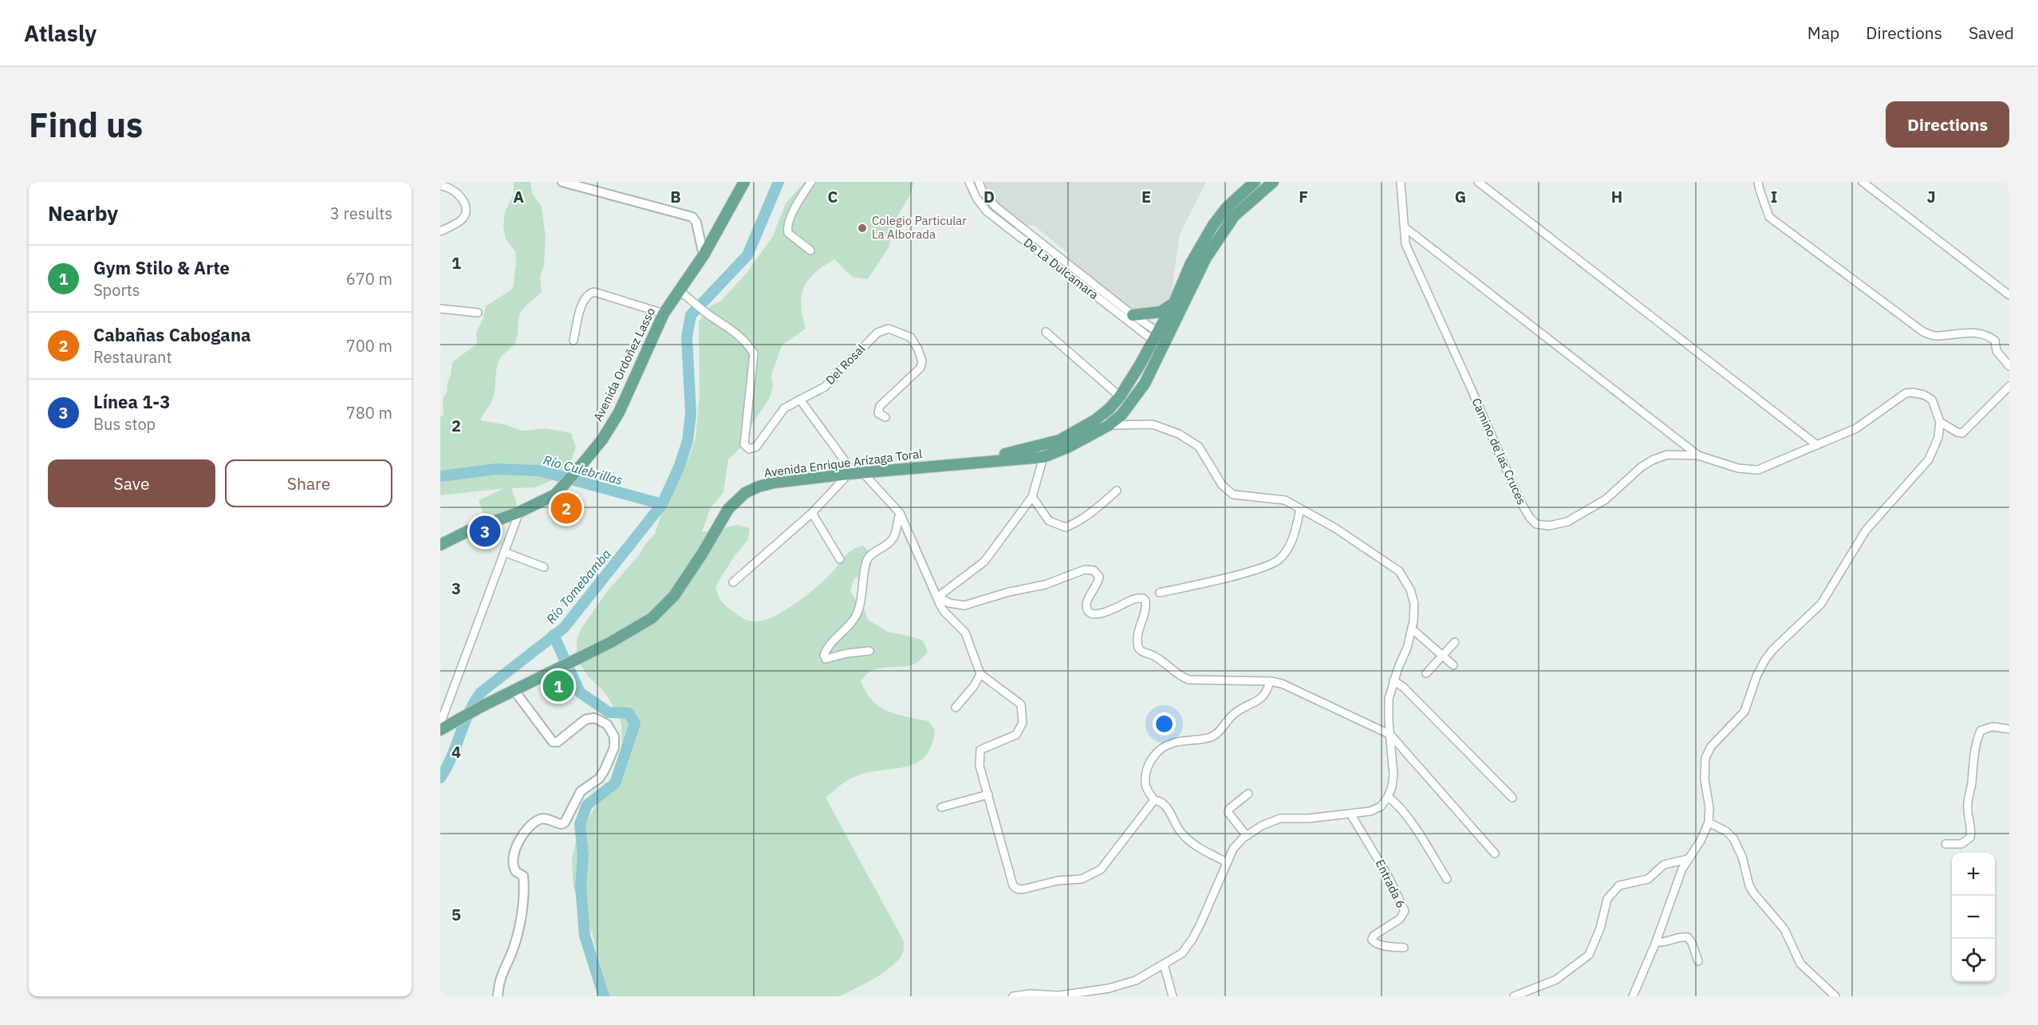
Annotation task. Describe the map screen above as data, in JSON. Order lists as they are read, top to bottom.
{
  "streets": {
    "main road": ["Avenida Ordoñez Lasso", "Avenida Enrique Arízaga Toral"],
    "street": [
      "De La Dulcamara",
      "Del Rosal",
      "Camino de las Cruces",
      "Entrada 6"
    ]
  },
  "crossings": [
    ["De La Dulcamara", "Avenida Enrique Arízaga Toral"],
    ["Avenida Ordoñez Lasso", "Del Rosal"]
  ],
  "water": ["Río Culebrillas", "Río Tomebamba"],
  "places": ["Colegio Particular La Alborada"],
  "page": {
    "header": "Atlasly",
    "nav": ["Map", "Directions", "Saved"],
    "buttons": [
      "Directions",
      ["Save", "Share"]
    ],
    "title": "Find us",
    "heading": ["Nearby", "3 results"],
    "list": [
      {
        "mark": "1",
        "name": "Gym Stilo & Arte",
        "note": "Sports",
        "value": "670 m"
      },
      {
        "mark": "2",
        "name": "Cabañas Cabogana",
        "note": "Restaurant",
        "value": "700 m"
      },
      {
        "mark": "3",
        "name": "Línea 1-3",
        "note": "Bus stop",
        "value": "780 m"
      }
    ],
    "pins": ["2", "3", "1"],
    "map_buttons": ["+", "−"]
  },
  "grid": {
    "columns": [
      "A",
      "B",
      "C",
      "D",
      "E",
      "F",
      "G",
      "H",
      "I",
      "J"
    ],
    "rows": [
      "1",
      "2",
      "3",
      "4",
      "5"
    ]
  }
}
